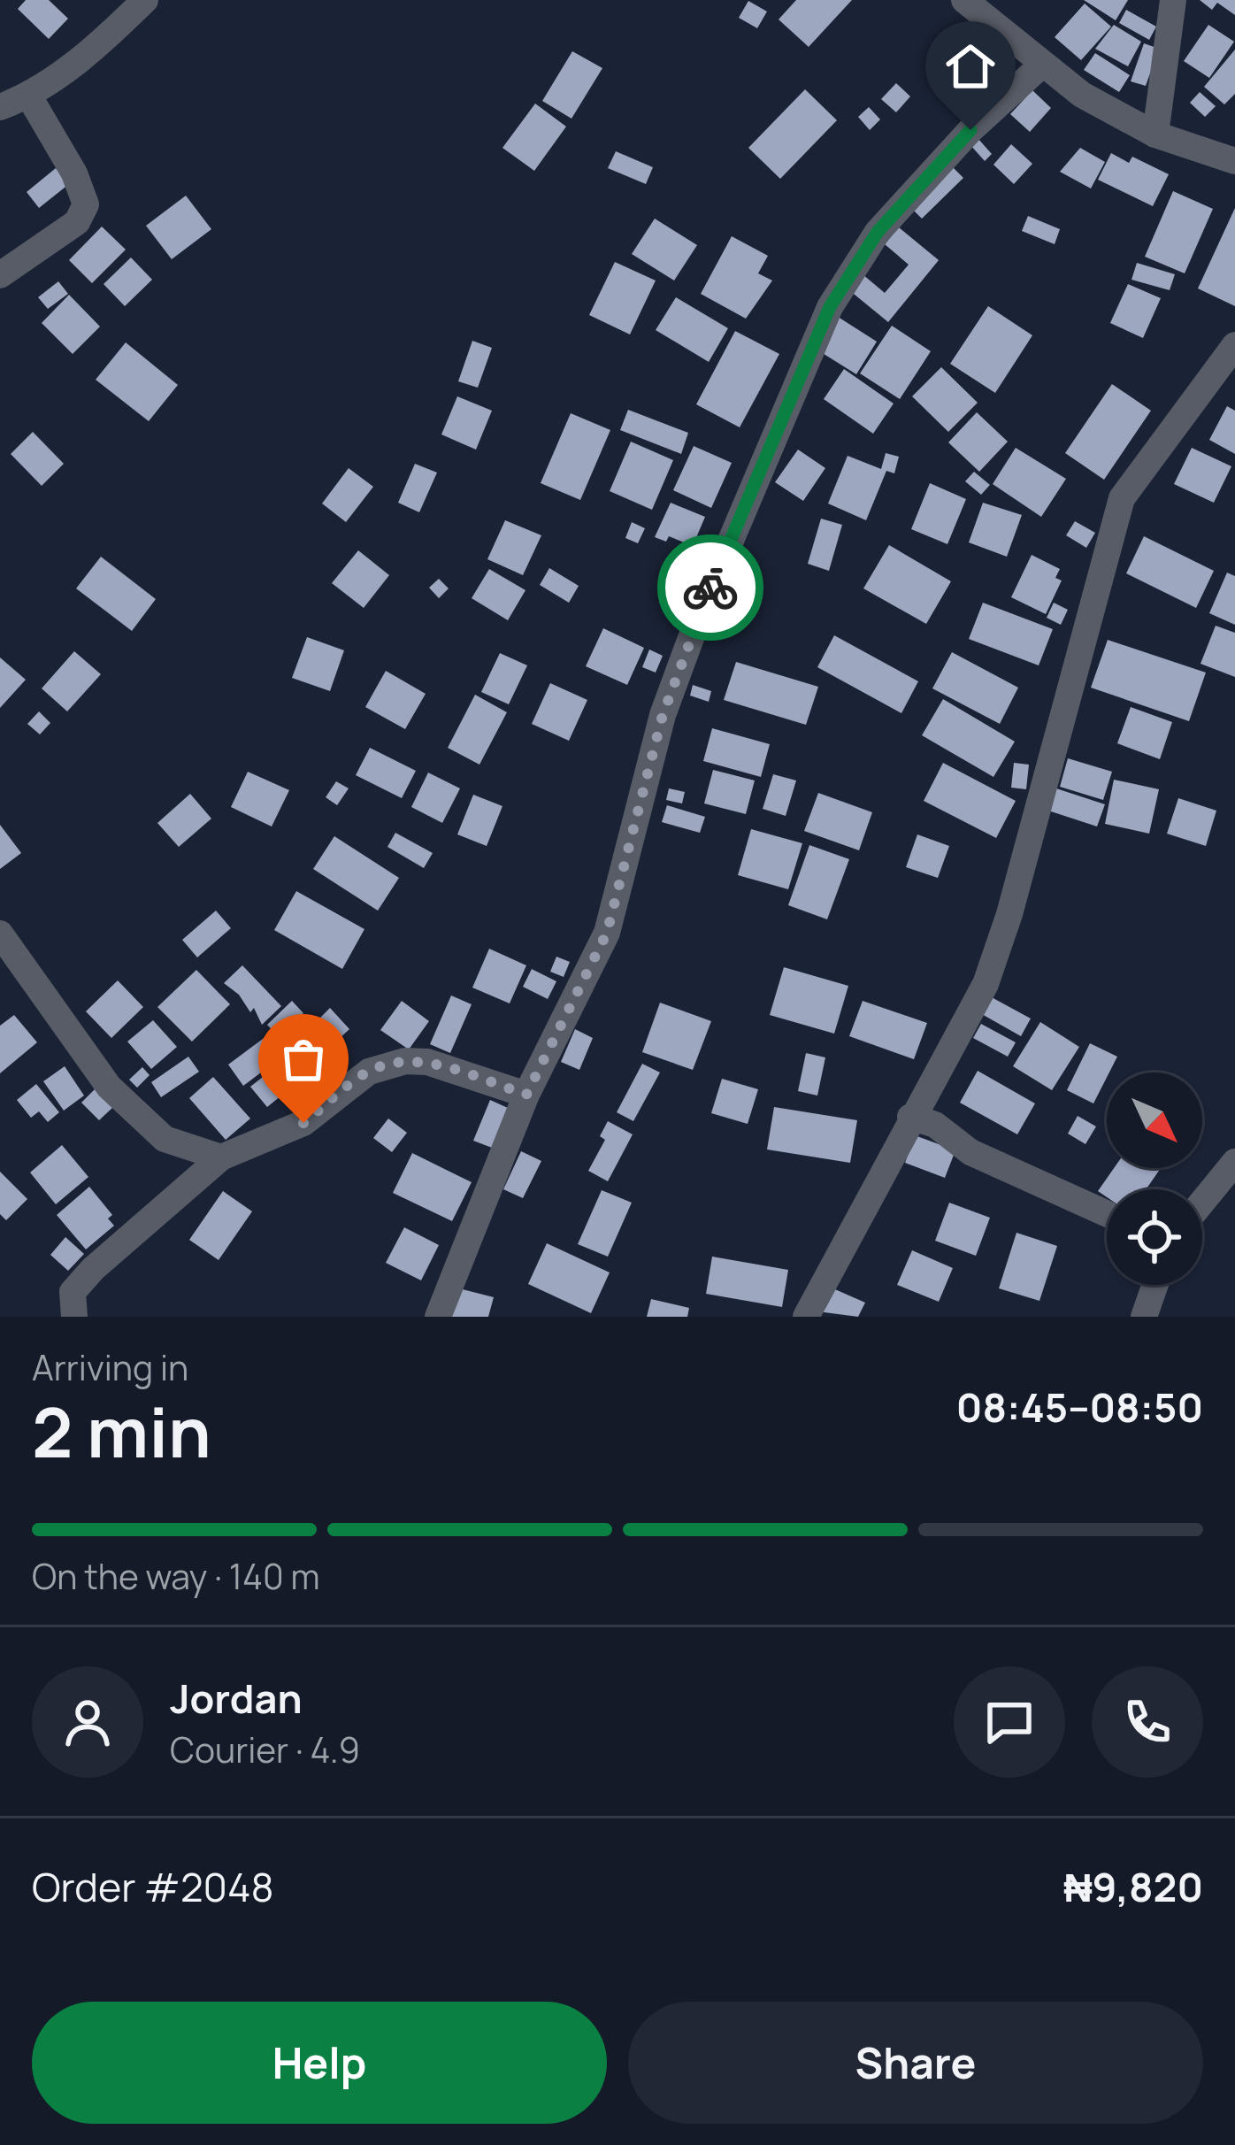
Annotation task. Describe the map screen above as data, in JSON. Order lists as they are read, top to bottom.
{
  "north": "bottom right",
  "page": {
    "heading": ["2 min", "Arriving in", "08:45–08:50"],
    "panel": [
      "Jordan",
      "Courier · 4.9",
      "Order #2048",
      "₦9,820"
    ],
    "bar": "On the way · 140 m",
    "buttons": ["Help", "Share"]
  }
}
